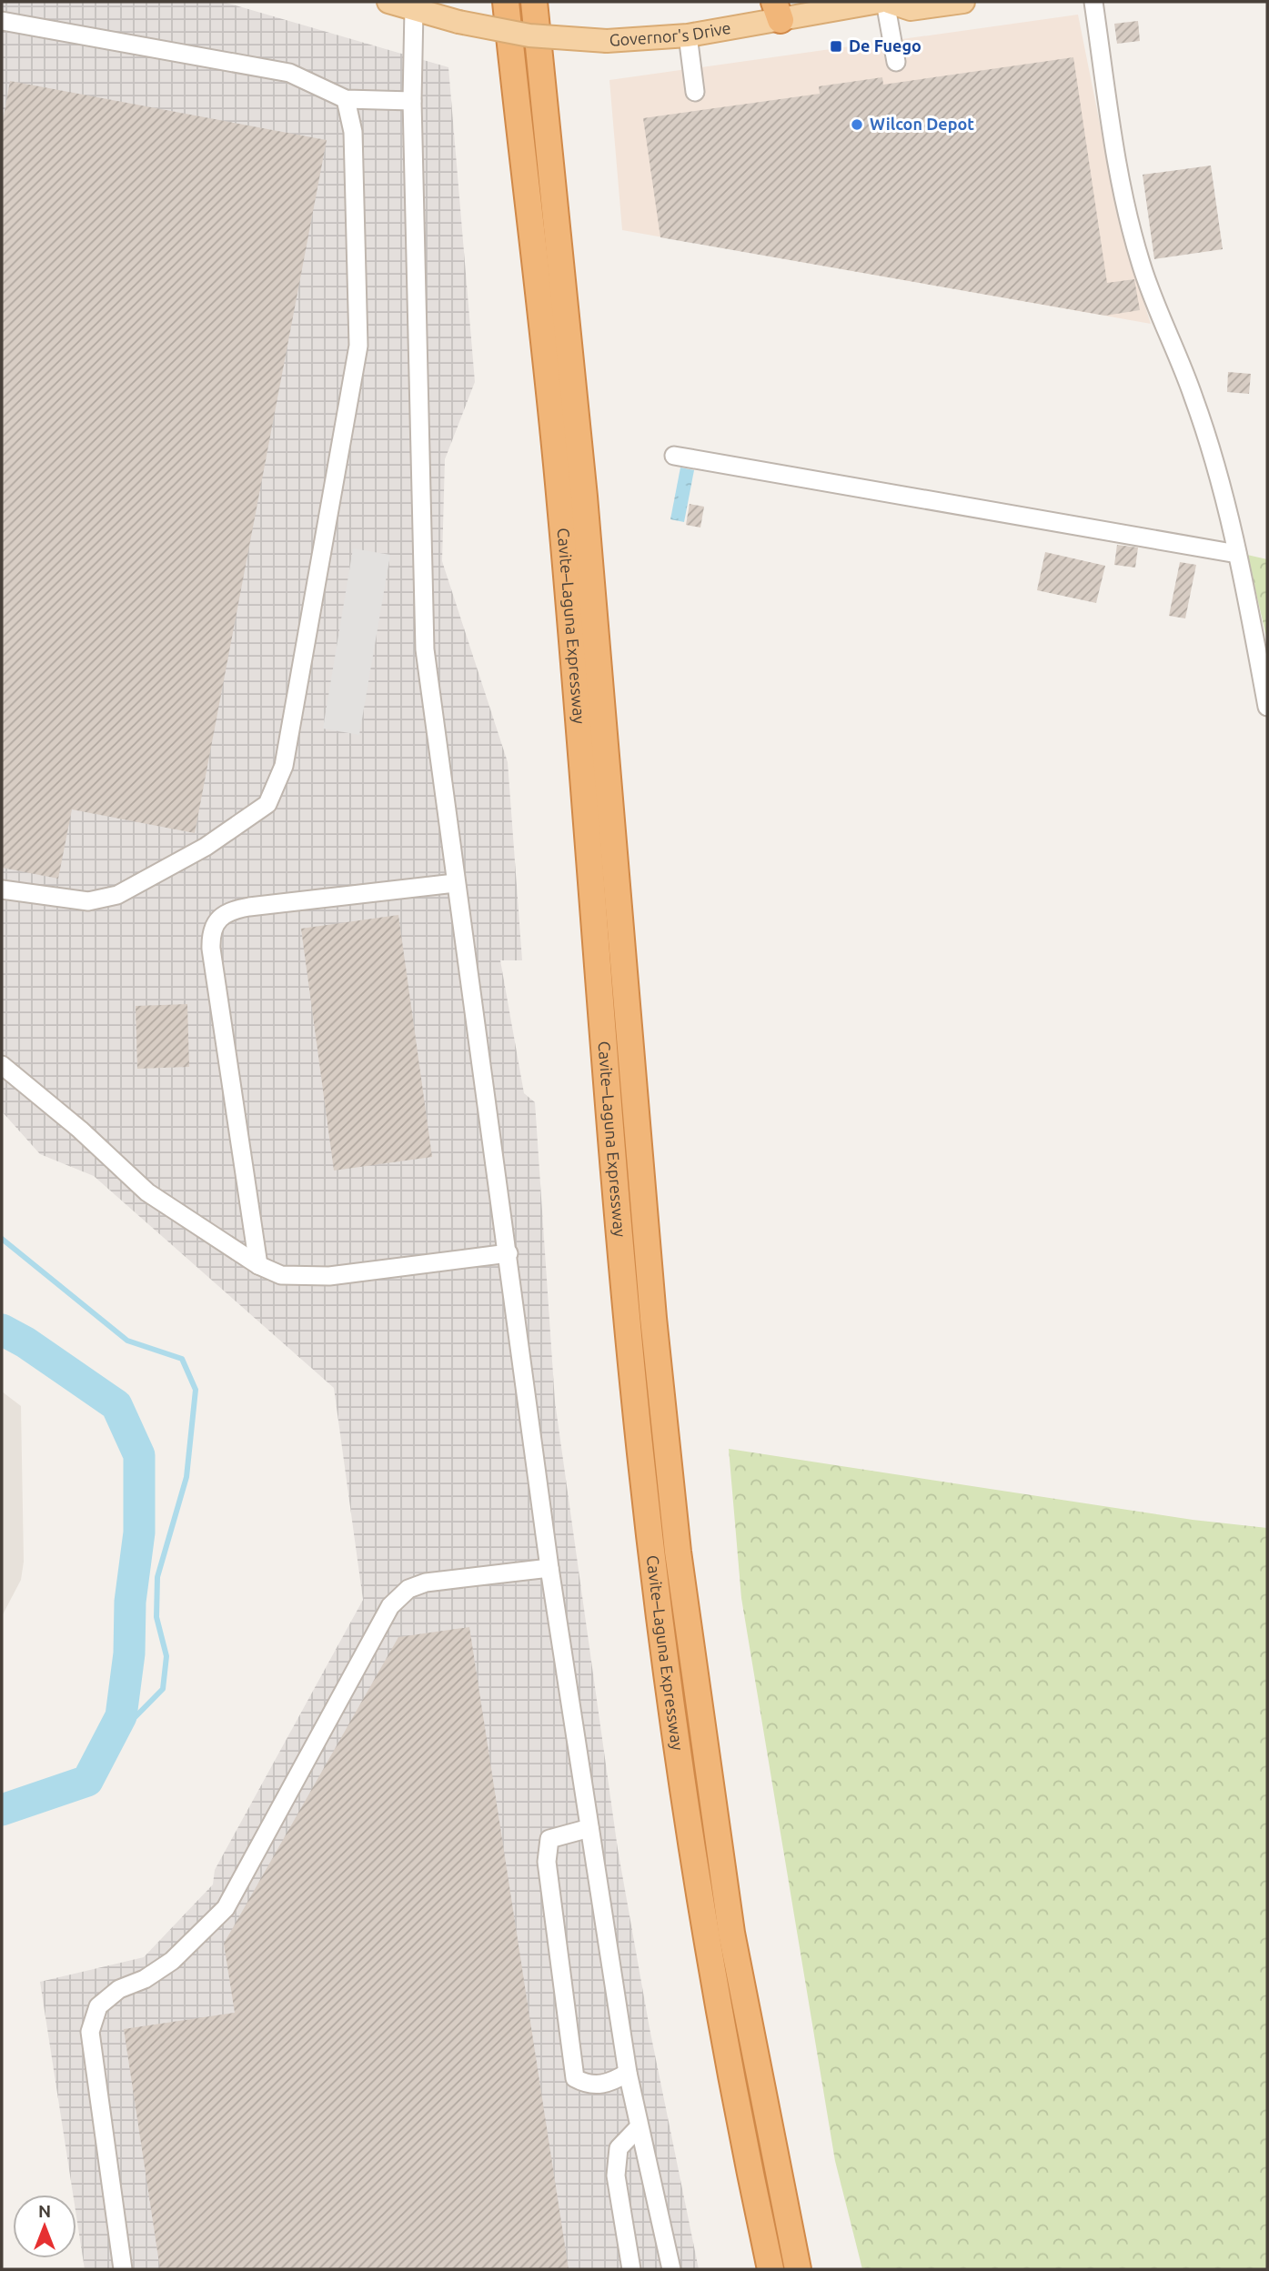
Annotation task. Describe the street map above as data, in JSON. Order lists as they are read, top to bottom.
{
  "streets": {
    "highway": ["Cavite–Laguna Expressway"],
    "main road": ["Governor's Drive"]
  },
  "places": {
    "transit": ["De Fuego"],
    "other": ["Wilcon Depot"]
  },
  "north": "top"
}
